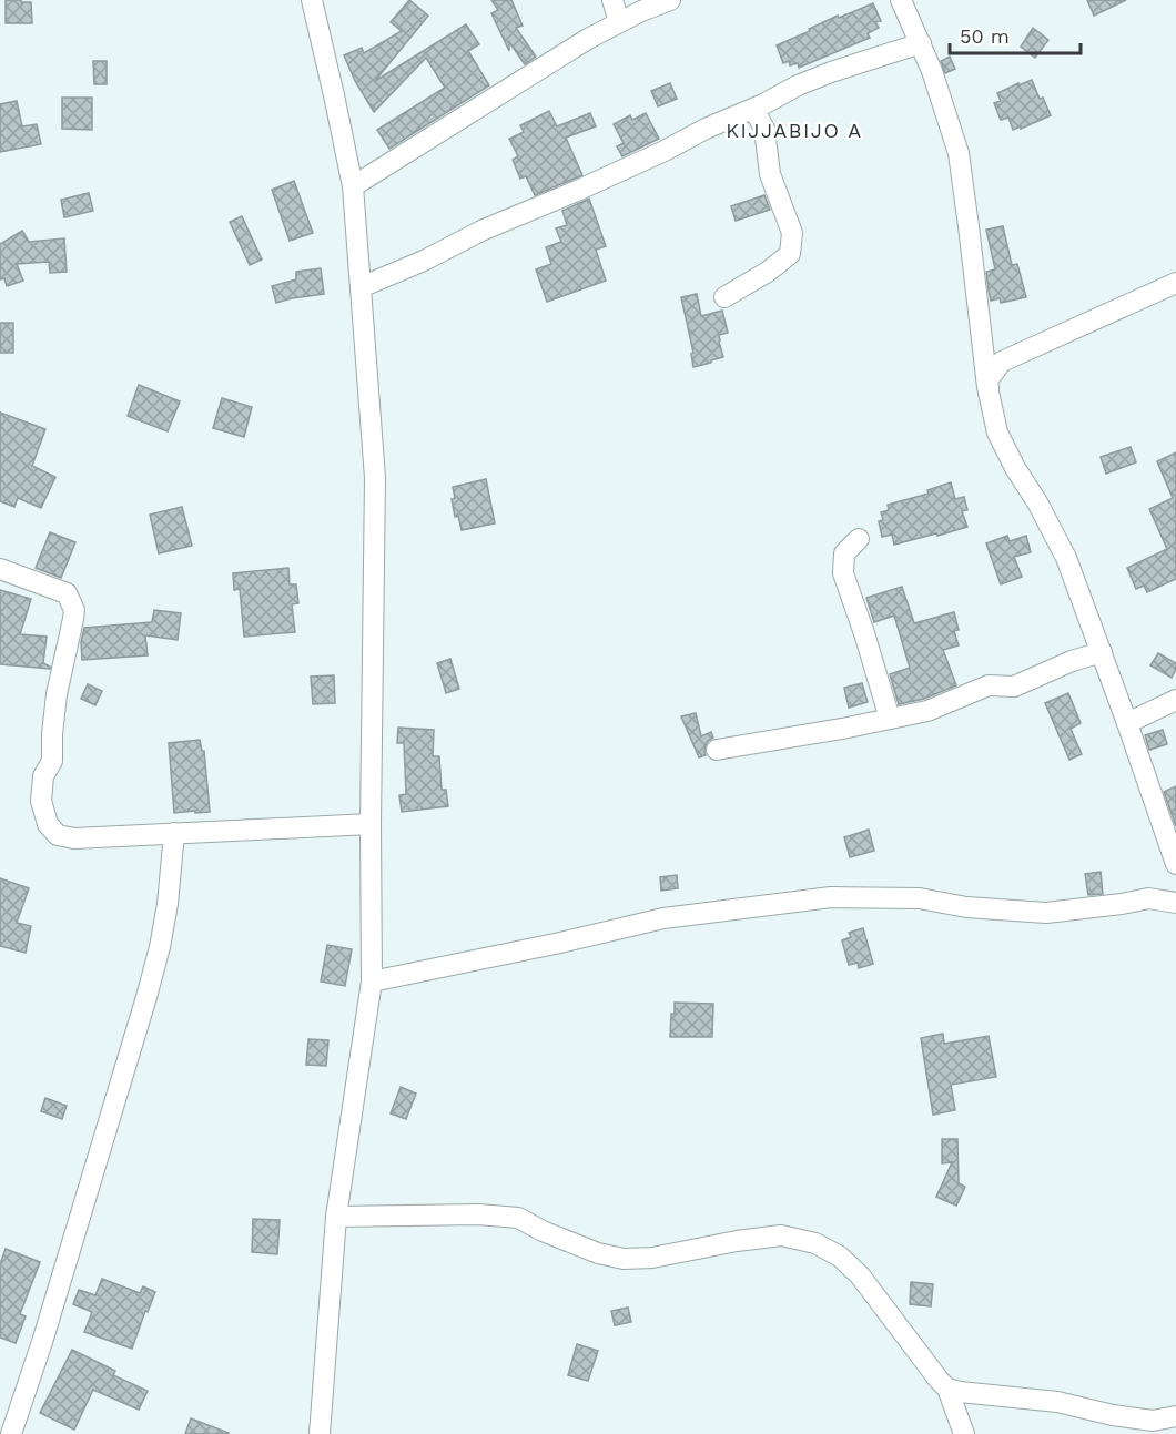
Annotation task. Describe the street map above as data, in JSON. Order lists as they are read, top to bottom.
{
  "districts": ["KIJJABIJO A"],
  "scale_bar": "50 m"
}
